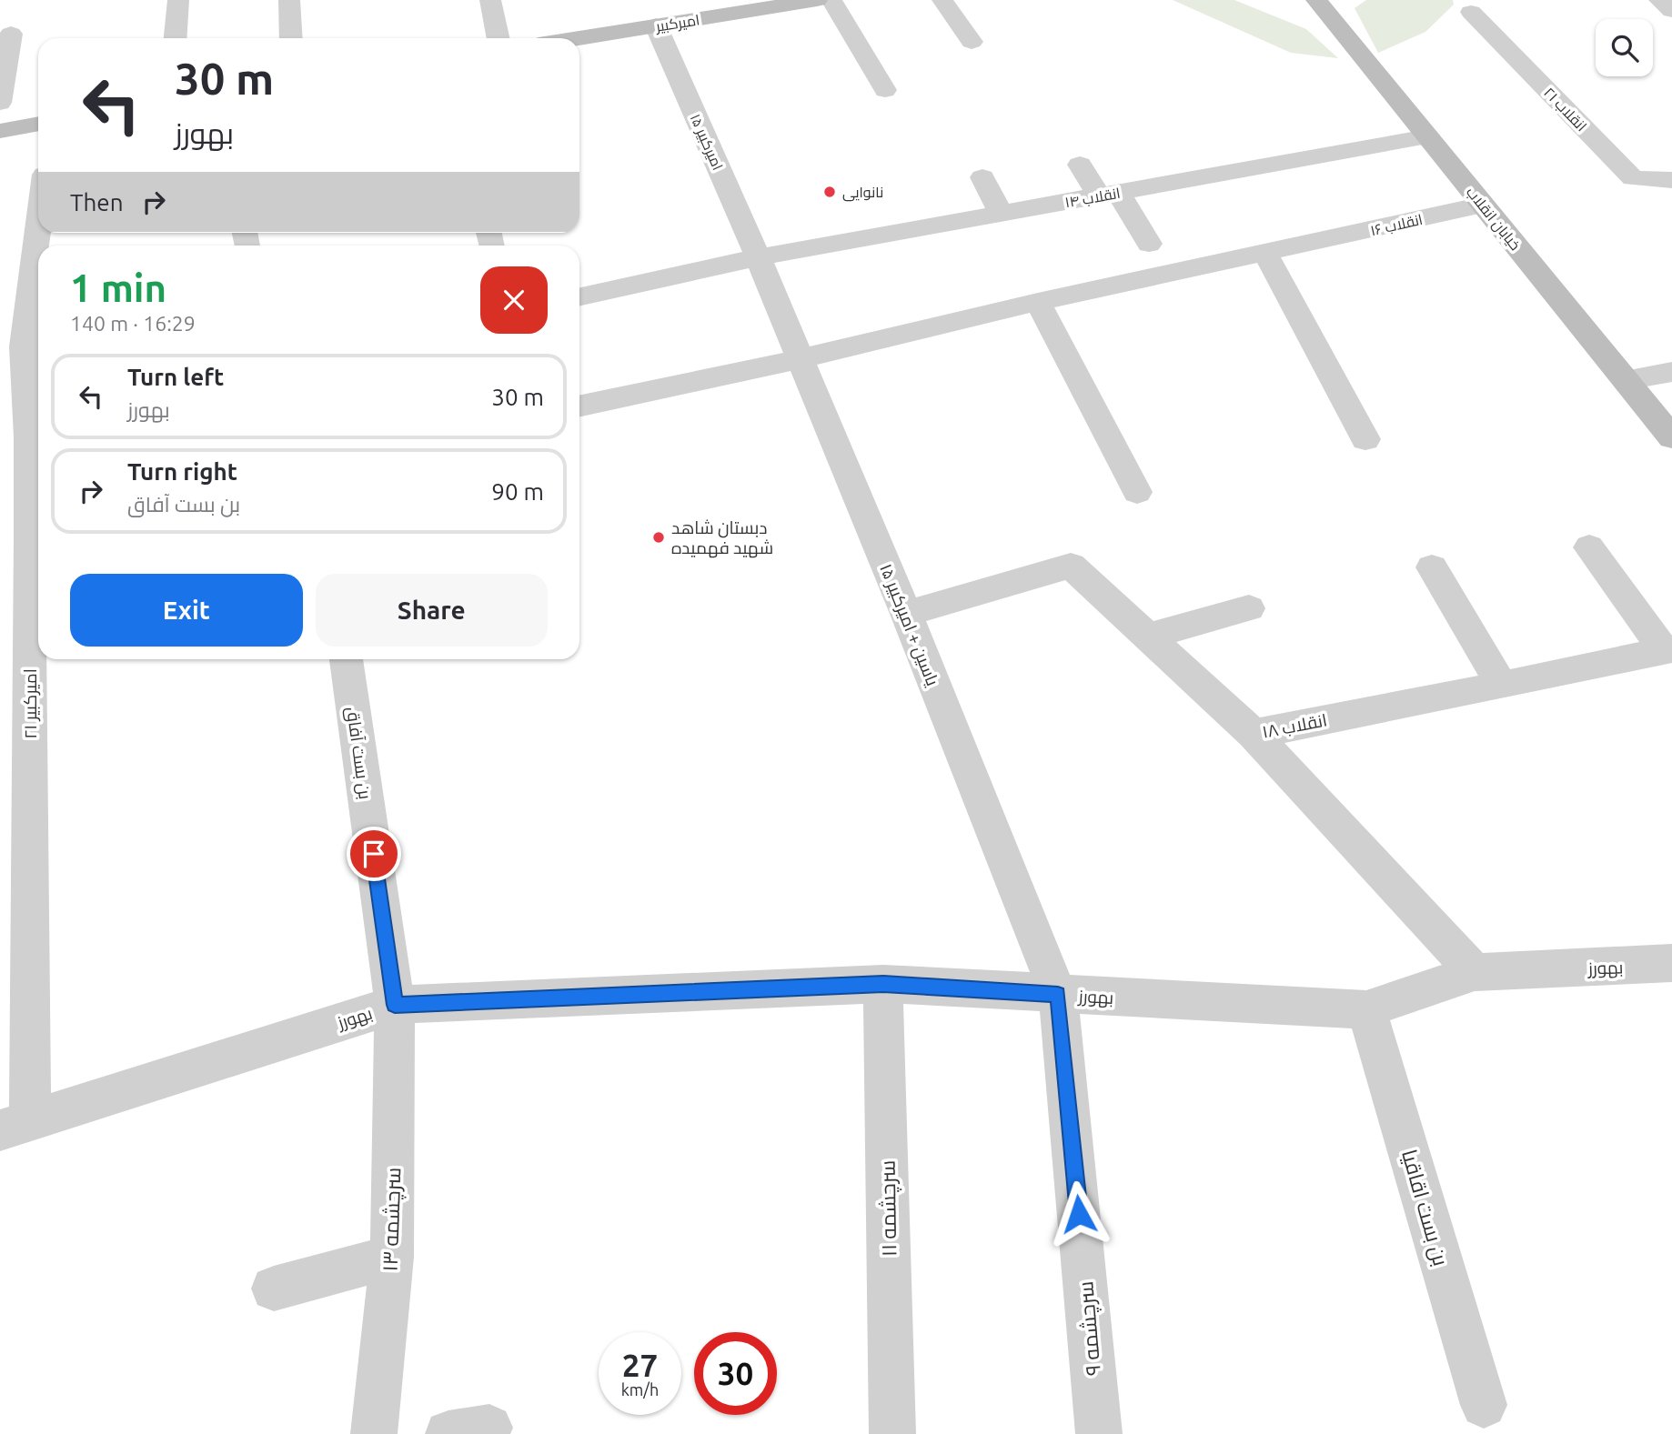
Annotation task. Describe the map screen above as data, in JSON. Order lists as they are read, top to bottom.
{
  "streets": {
    "main road": ["امیرکبیر", "خیابان انقلاب"],
    "street": [
      "انقلاب ۲۱",
      "امیرکبیر ۱۵",
      "انقلاب ۱۴",
      "انقلاب ۱۶",
      "یاسین + امیرکبیر ۱۵",
      "امیرکبیر ۲۱",
      "انقلاب ۱۸",
      "بن بست آفاق",
      "بهورز",
      "بن بست اقاقیا",
      "سرچشمه ۱۱",
      "سرچشمه ۱۳",
      "سرچشمه ۹"
    ]
  },
  "crossings": [
    ["امیرکبیر", "امیرکبیر ۱۵"],
    ["امیرکبیر ۱۵", "انقلاب ۱۴"],
    ["امیرکبیر ۱۵", "یاسین + امیرکبیر ۱۵"],
    ["انقلاب ۱۴", "خیابان انقلاب"],
    ["انقلاب ۱۴", "یاسین + امیرکبیر ۱۵"],
    ["خیابان انقلاب", "انقلاب ۱۶"],
    ["انقلاب ۱۶", "یاسین + امیرکبیر ۱۵"],
    ["یاسین + امیرکبیر ۱۵", "انقلاب ۱۸"],
    ["یاسین + امیرکبیر ۱۵", "بهورز"],
    ["یاسین + امیرکبیر ۱۵", "سرچشمه ۹"],
    ["امیرکبیر ۲۱", "بهورز"],
    ["بن بست آفاق", "بهورز"],
    ["بن بست آفاق", "سرچشمه ۱۳"],
    ["بهورز", "بن بست اقاقیا"],
    ["بهورز", "سرچشمه ۱۱"],
    ["بهورز", "سرچشمه ۱۳"],
    ["بهورز", "سرچشمه ۹"]
  ],
  "places": ["نانوایی", "دبستان شاهد شهید فهمیده"],
  "page": {
    "turn": ["30 m", "بهورز"],
    "then": "Then",
    "heading": ["1 min", "140 m · 16:29"],
    "list": [
      {
        "name": "Turn left",
        "note": "بهورز",
        "value": "30 m"
      },
      {
        "name": "Turn right",
        "note": "بن بست آفاق",
        "value": "90 m"
      }
    ],
    "buttons": ["Exit", "Share"],
    "speed": "27 km/h",
    "limit": "30"
  }
}
